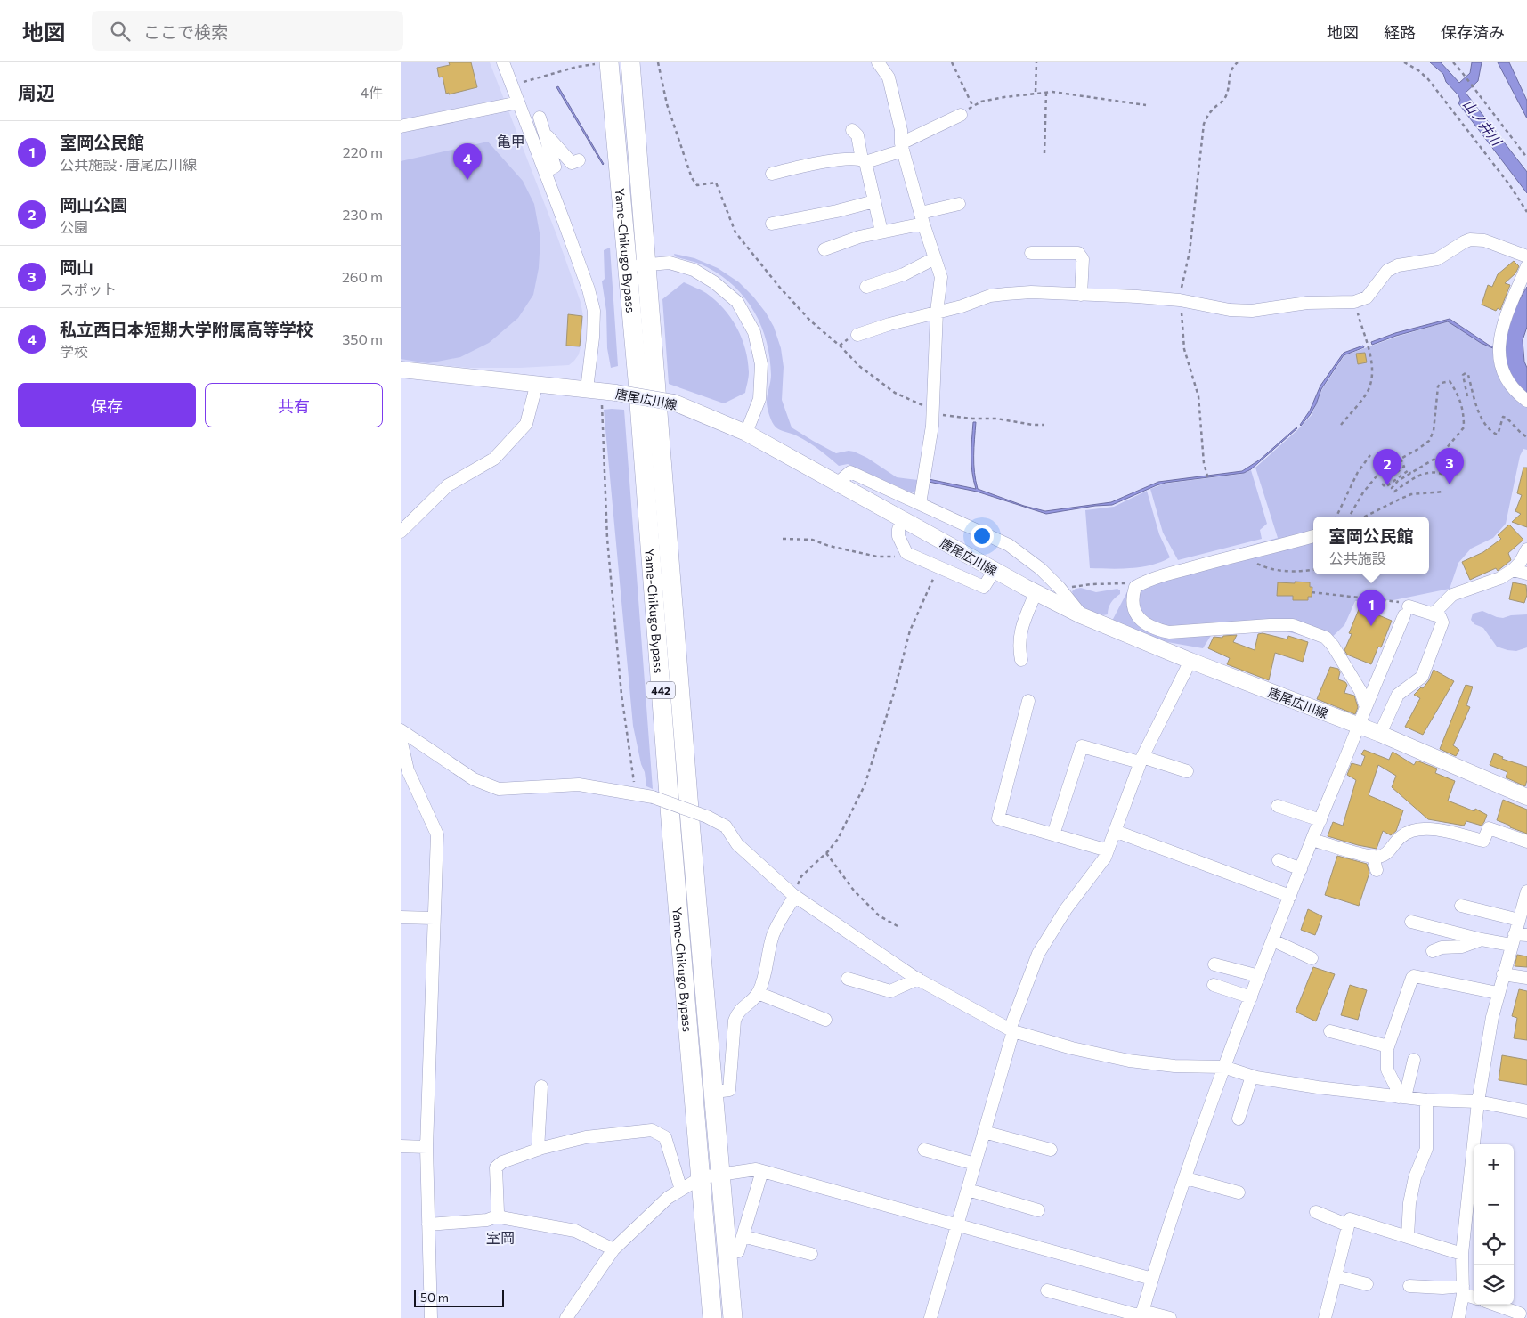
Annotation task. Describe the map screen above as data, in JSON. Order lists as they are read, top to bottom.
{
  "streets": {
    "highway": ["Yame-Chikugo Bypass", "442"],
    "main road": ["唐尾広川線"]
  },
  "districts": ["亀甲", "室岡"],
  "water": ["山ノ井川"],
  "scale_bar": "50 m",
  "page": {
    "header": "地図",
    "search": "ここで検索",
    "nav": ["地図", "経路", "保存済み"],
    "heading": ["周辺", "4件"],
    "list": [
      {
        "mark": "1",
        "name": "室岡公民館",
        "note": "公共施設 · 唐尾広川線",
        "value": "220 m"
      },
      {
        "mark": "2",
        "name": "岡山公園",
        "note": "公園",
        "value": "230 m"
      },
      {
        "mark": "3",
        "name": "岡山",
        "note": "スポット",
        "value": "260 m"
      },
      {
        "mark": "4",
        "name": "私立西日本短期大学附属高等学校",
        "note": "学校",
        "value": "350 m"
      }
    ],
    "pins": [
      "4",
      "3",
      "2",
      "1"
    ],
    "buttons": ["保存", "共有"],
    "popup": ["室岡公民館", "公共施設"],
    "map_buttons": ["+", "−"],
    "scale": "50 m"
  }
}
